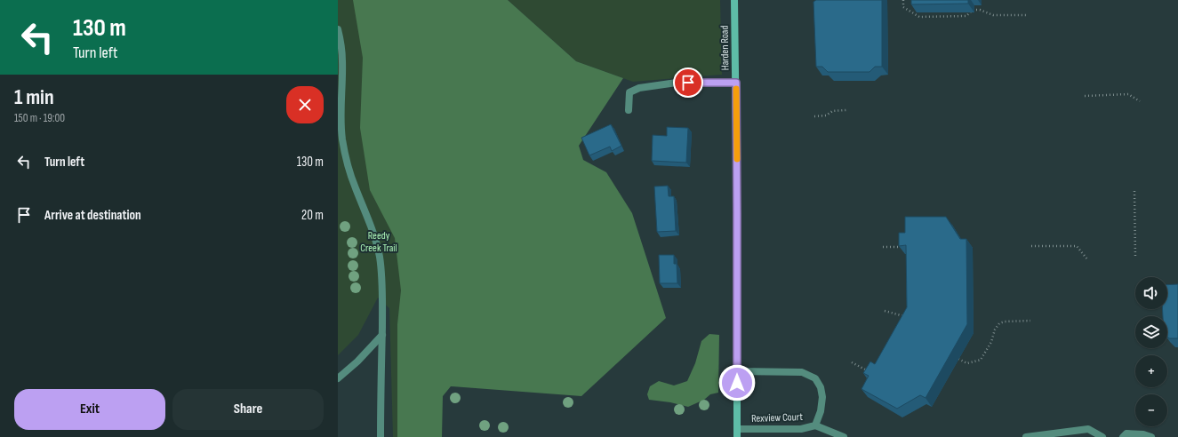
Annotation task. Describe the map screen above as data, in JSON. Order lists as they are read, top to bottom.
{
  "streets": {
    "street": ["Harden Road", "Rexview Court"]
  },
  "crossings": [
    ["Harden Road", "Rexview Court"]
  ],
  "parks": ["Reedy Creek Trail"],
  "page": {
    "turn": ["130 m", "Turn left"],
    "heading": ["1 min", "150 m · 19:00"],
    "list": [
      {
        "name": "Turn left",
        "value": "130 m"
      },
      {
        "name": "Arrive at destination",
        "value": "20 m"
      }
    ],
    "map_buttons": ["+", "−"],
    "buttons": ["Exit", "Share"]
  }
}
